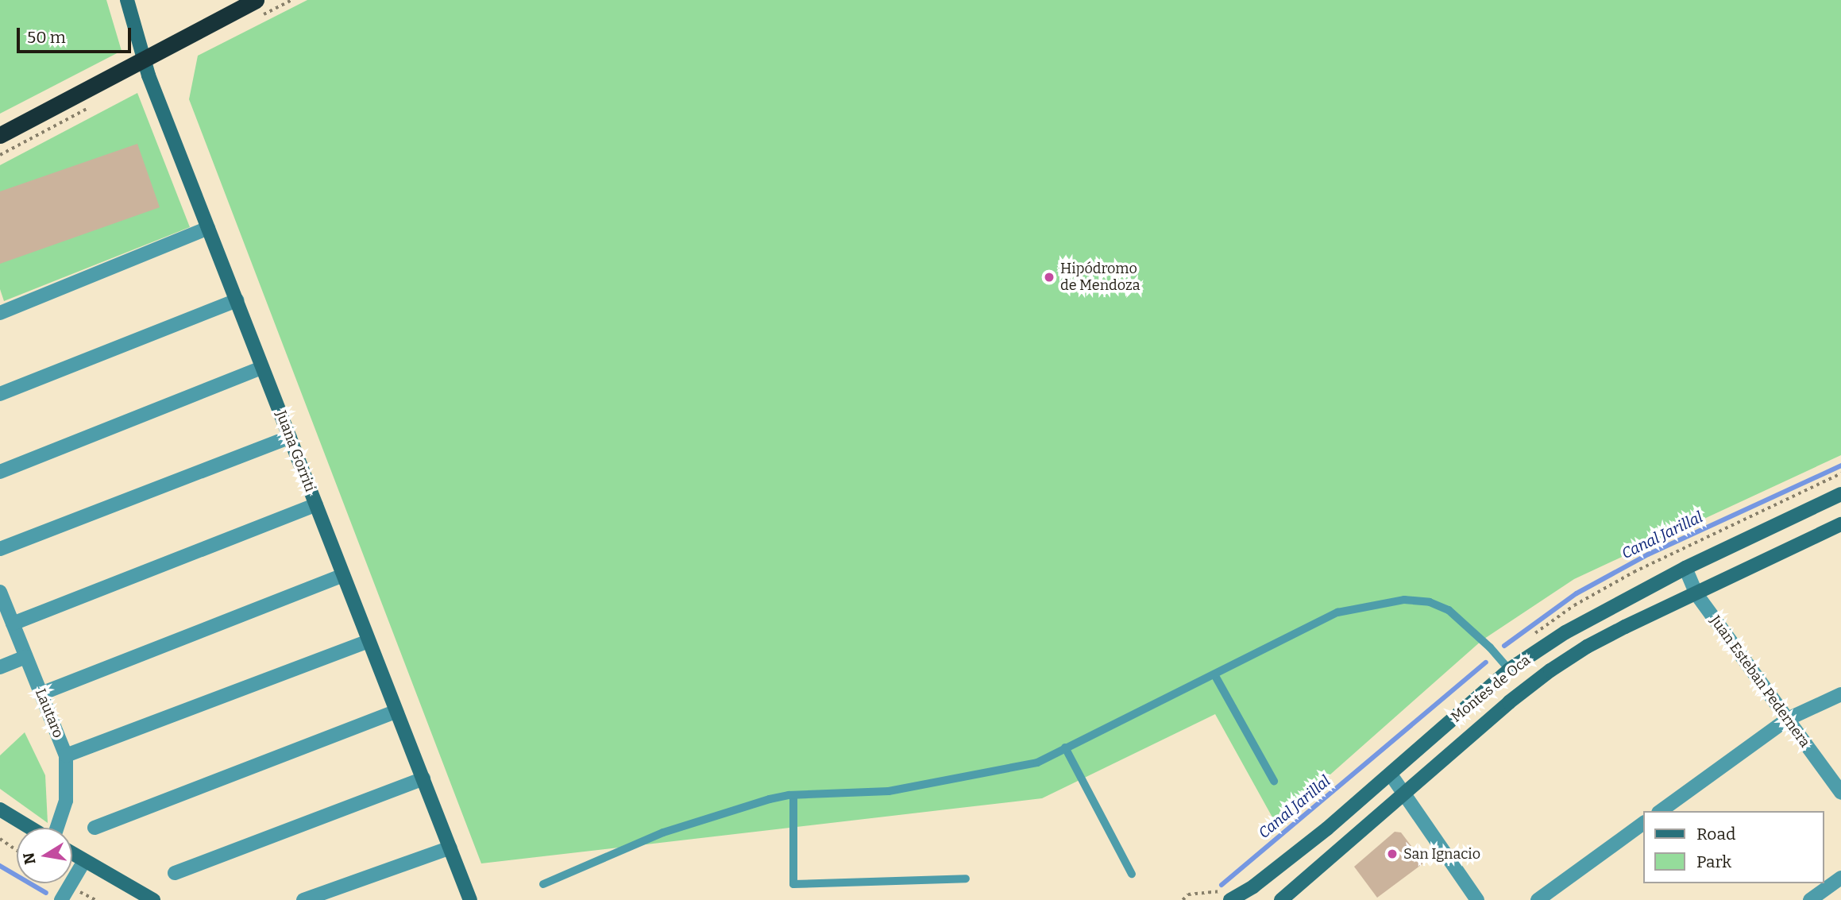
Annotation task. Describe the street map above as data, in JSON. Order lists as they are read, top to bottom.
{
  "streets": {
    "main road": ["Juana Gorriti", "Montes de Oca"],
    "street": ["Juan Esteban Pedernera", "Lautaro"]
  },
  "crossings": [
    ["Juan Esteban Pedernera", "Montes de Oca"]
  ],
  "water": ["Canal Jarillal"],
  "places": ["Hipódromo de Mendoza", "San Ignacio"],
  "legend": ["Road", "Park"],
  "scale_bar": "50 m",
  "north": "left"
}
